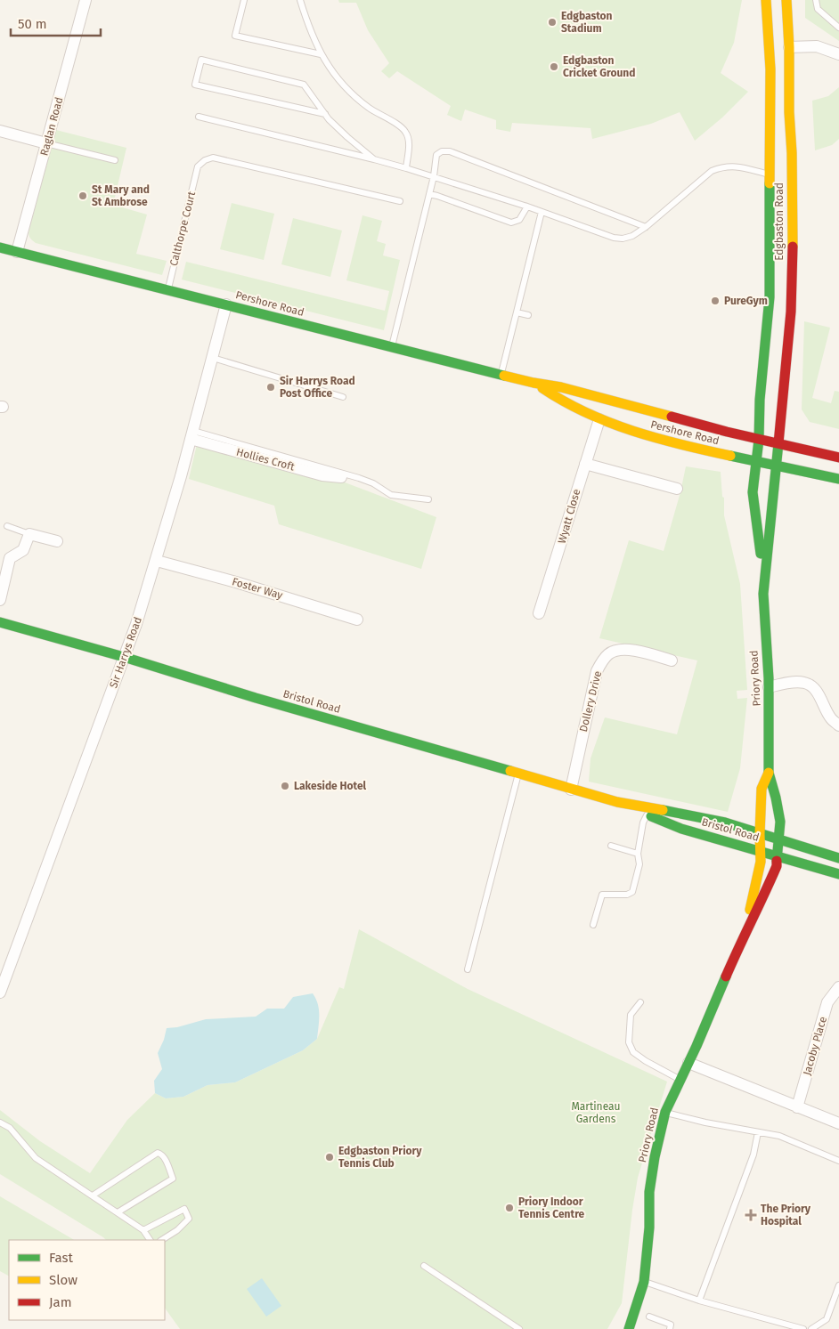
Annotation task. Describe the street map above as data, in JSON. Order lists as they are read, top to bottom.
{
  "streets": {
    "main road": [
      "Edgbaston Road",
      "Pershore Road",
      "Priory Road",
      "Bristol Road"
    ],
    "street": [
      "Raglan Road",
      "Hollies Croft",
      "Wyatt Close",
      "Foster Way",
      "Sir Harrys Road",
      "Dollery Drive",
      "Jacoby Place"
    ],
    "lane": ["Calthorpe Court"]
  },
  "crossings": [
    ["Raglan Road", "Pershore Road"],
    ["Edgbaston Road", "Pershore Road"],
    ["Edgbaston Road", "Priory Road"],
    ["Calthorpe Court", "Pershore Road"],
    ["Pershore Road", "Wyatt Close"],
    ["Pershore Road", "Sir Harrys Road"],
    ["Pershore Road", "Priory Road"],
    ["Hollies Croft", "Sir Harrys Road"],
    ["Foster Way", "Sir Harrys Road"],
    ["Sir Harrys Road", "Bristol Road"],
    ["Priory Road", "Bristol Road"],
    ["Bristol Road", "Dollery Drive"]
  ],
  "parks": ["Martineau Gardens"],
  "places": {
    "other": [
      "Edgbaston Stadium",
      "Edgbaston Cricket Ground",
      "St Mary and St Ambrose",
      "PureGym",
      "Sir Harrys Road Post Office",
      "Lakeside Hotel",
      "Edgbaston Priory Tennis Club",
      "Priory Indoor Tennis Centre"
    ],
    "health": ["The Priory Hospital"]
  },
  "legend": ["Fast", "Slow", "Jam"],
  "scale_bar": "50 m"
}
